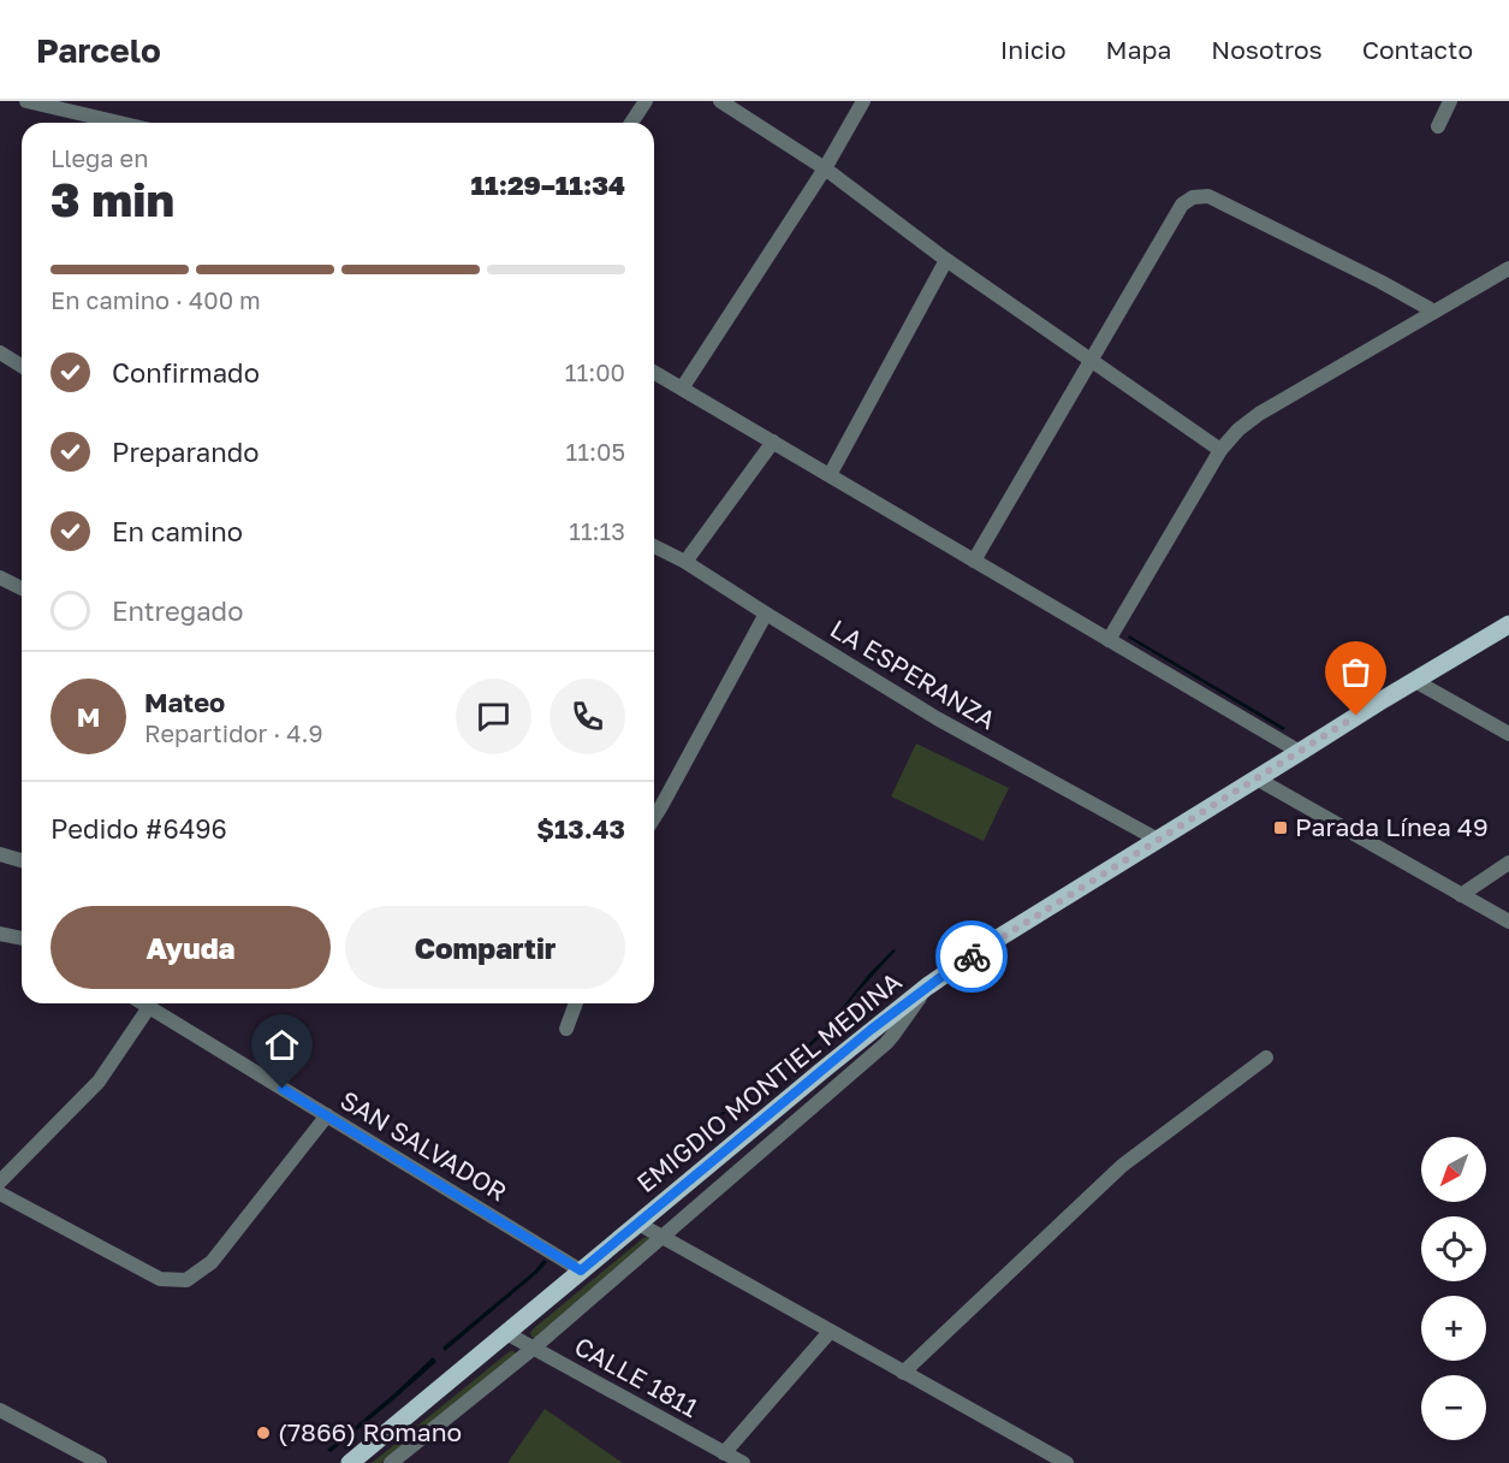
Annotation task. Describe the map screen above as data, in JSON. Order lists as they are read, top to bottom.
{
  "streets": {
    "main road": ["EMIGDIO MONTIEL MEDINA"],
    "street": ["LA ESPERANZA", "SAN SALVADOR", "CALLE 1811"]
  },
  "crossings": [
    ["LA ESPERANZA", "EMIGDIO MONTIEL MEDINA"],
    ["EMIGDIO MONTIEL MEDINA", "SAN SALVADOR"],
    ["EMIGDIO MONTIEL MEDINA", "CALLE 1811"]
  ],
  "places": {
    "transit": ["Parada Línea 49"],
    "other": ["(7866) Romano"]
  },
  "north": "bottom left",
  "page": {
    "header": "Parcelo",
    "nav": [
      "Inicio",
      "Mapa",
      "Nosotros",
      "Contacto"
    ],
    "heading": ["3 min", "Llega en", "11:29–11:34"],
    "panel": [
      "Mateo",
      "Repartidor · 4.9",
      "Pedido #6496",
      "$13.43"
    ],
    "bar": "En camino · 400 m",
    "list": [
      ["Confirmado", "11:00"],
      ["Preparando", "11:05"],
      ["En camino", "11:13"],
      "Entregado"
    ],
    "round": "M",
    "buttons": ["Ayuda", "Compartir"],
    "map_buttons": ["+", "−"]
  }
}
